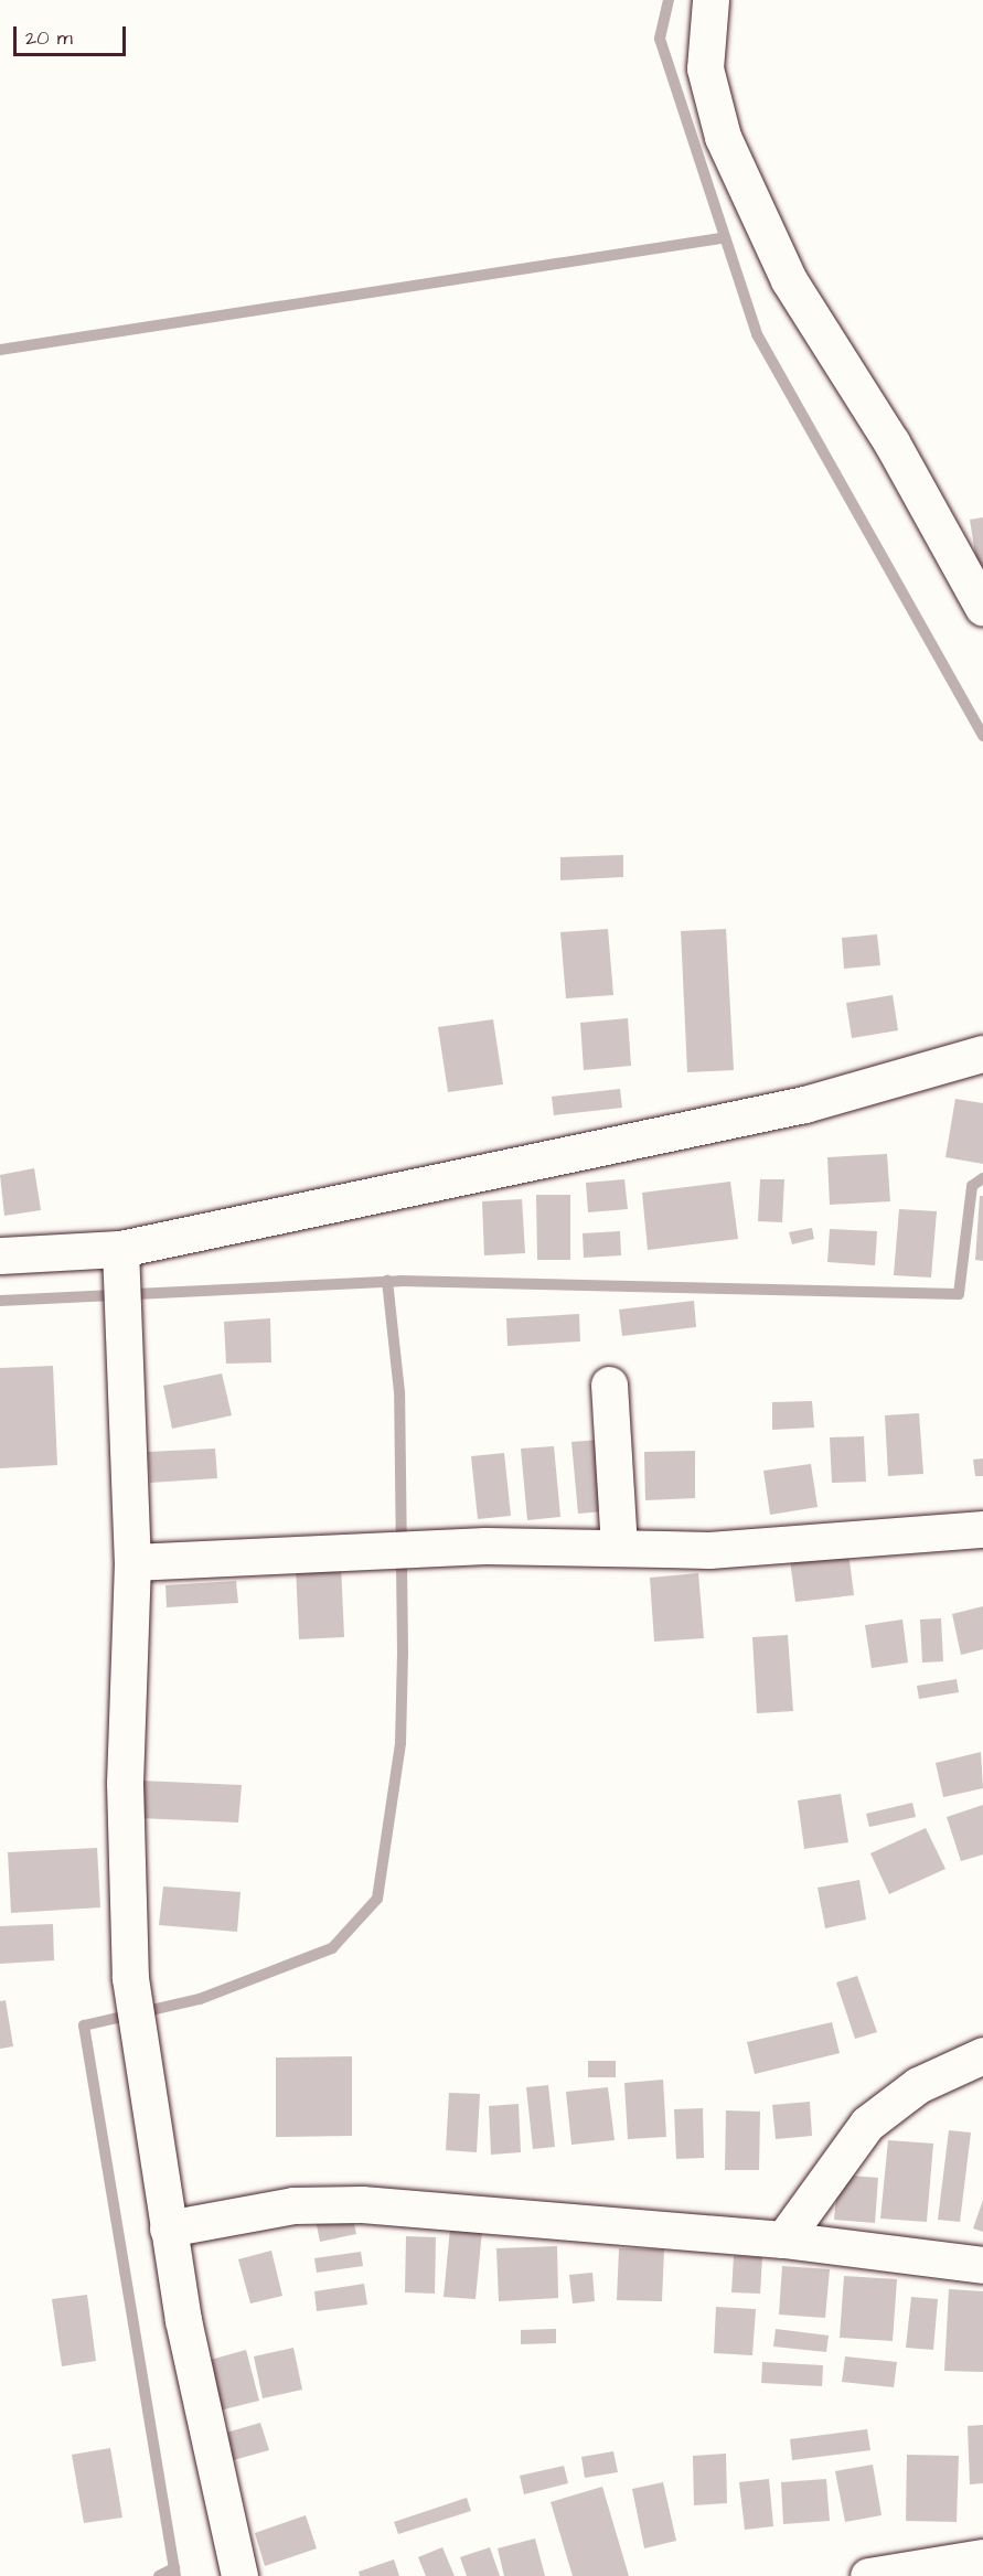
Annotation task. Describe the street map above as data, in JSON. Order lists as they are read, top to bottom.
{
  "scale_bar": "20 m"
}
